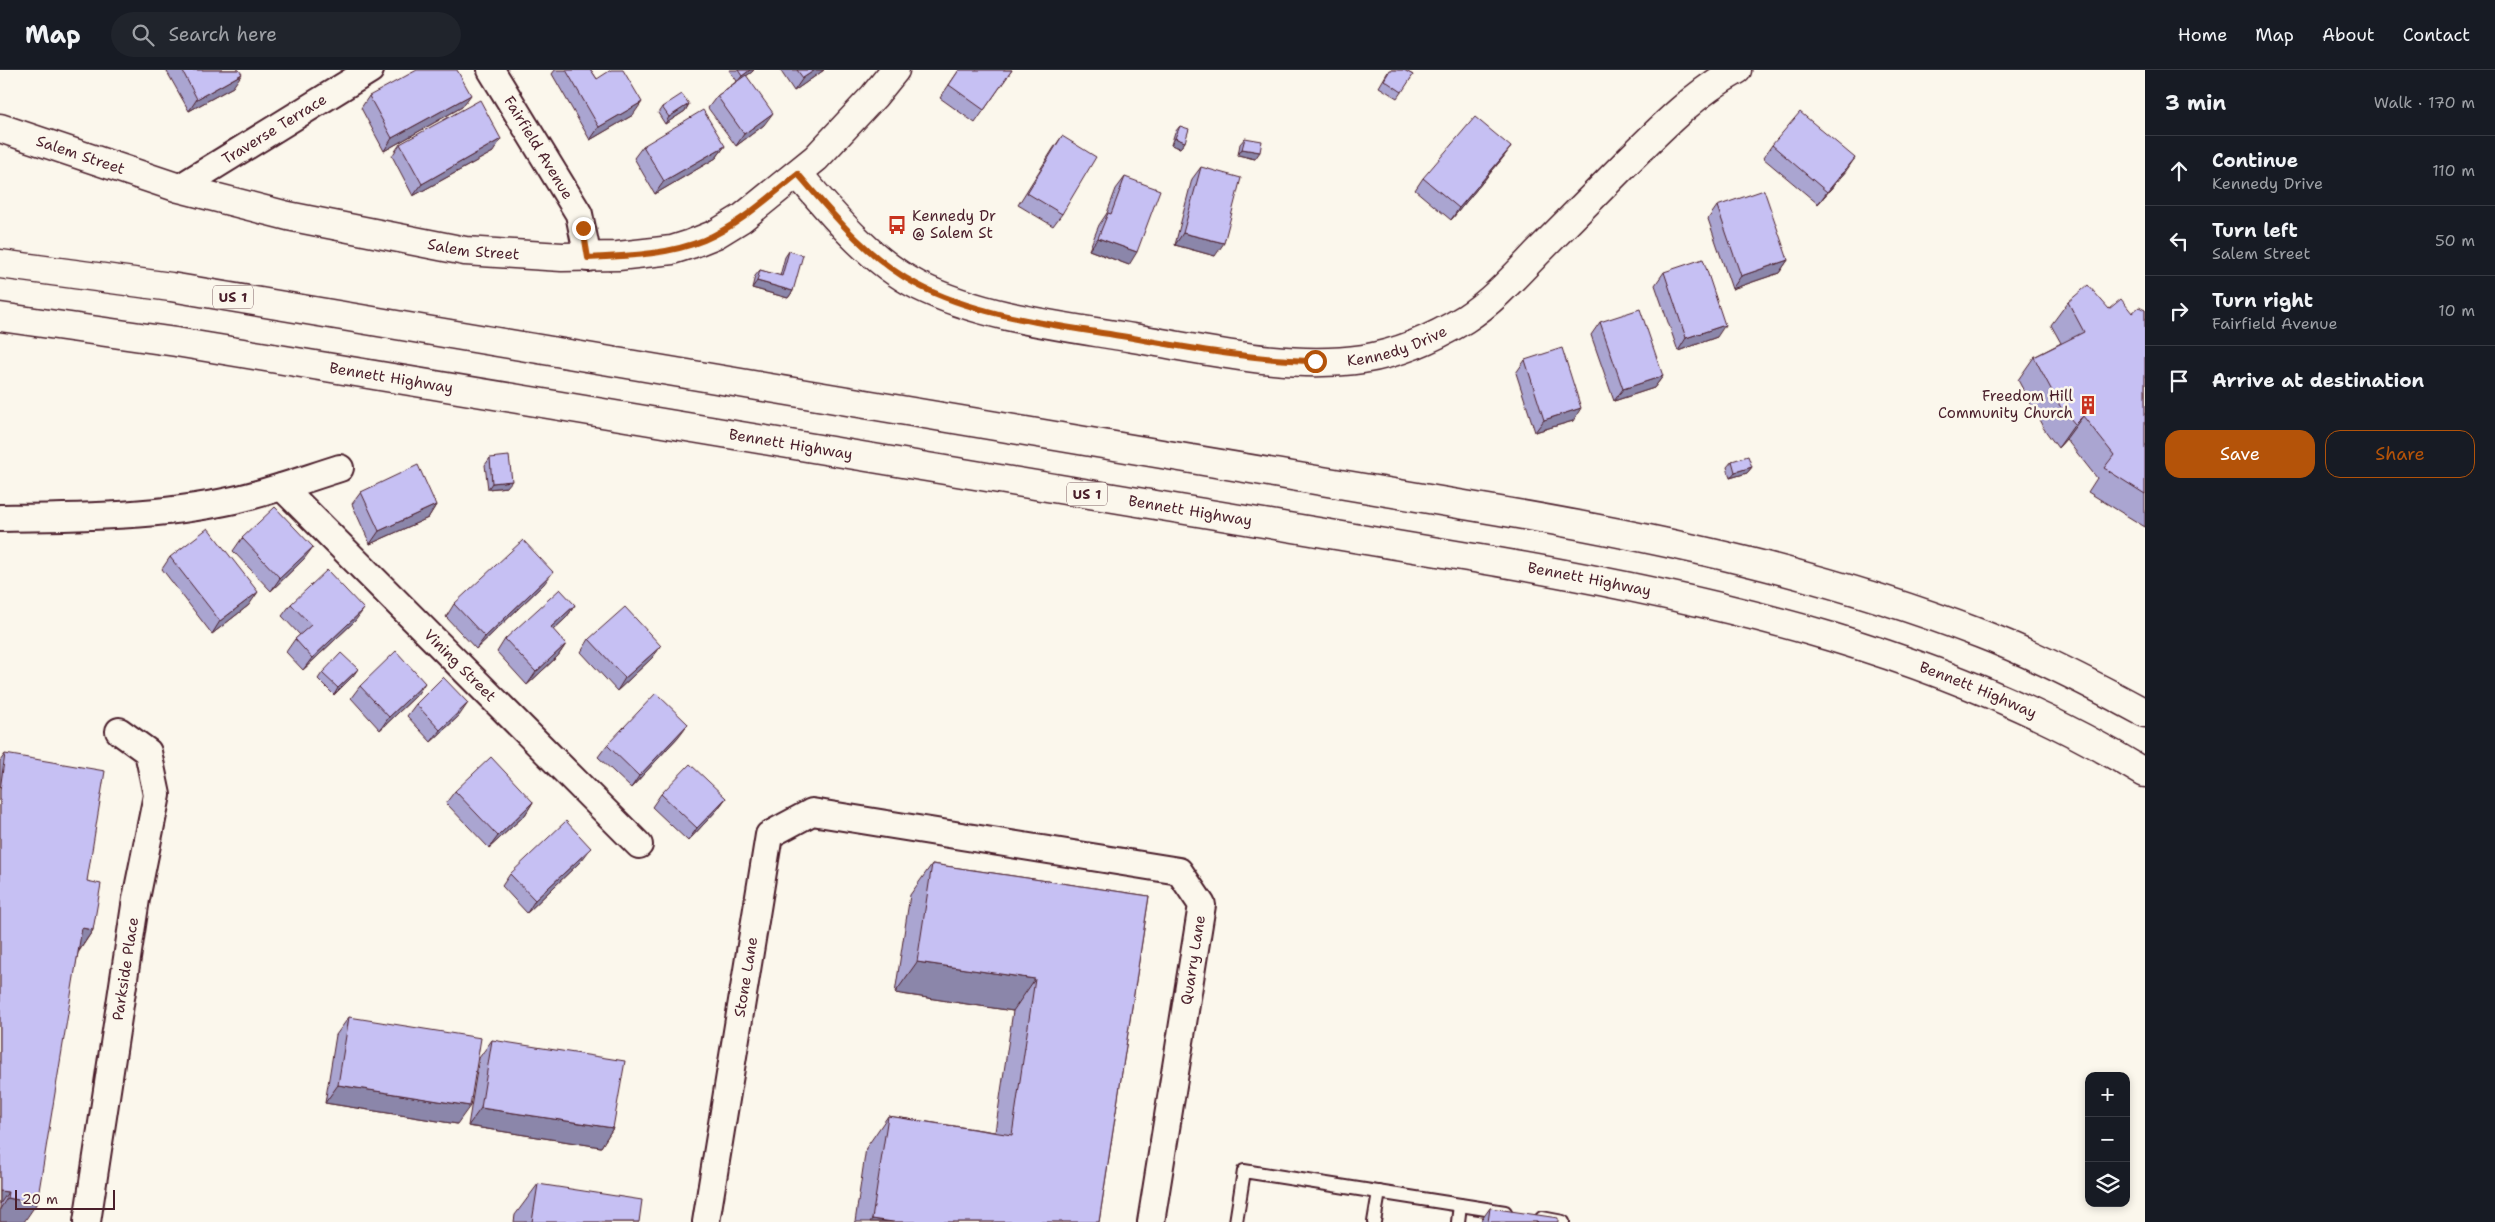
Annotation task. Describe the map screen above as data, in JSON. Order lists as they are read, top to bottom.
{
  "streets": {
    "main road": [
      "Salem Street",
      "US 1",
      "Kennedy Drive",
      "Bennett Highway"
    ],
    "street": [
      "Traverse Terrace",
      "Fairfield Avenue",
      "Vining Street",
      "Quarry Lane",
      "Parkside Place",
      "Stone Lane"
    ]
  },
  "crossings": [
    ["Traverse Terrace", "Salem Street"],
    ["Fairfield Avenue", "Salem Street"],
    ["Salem Street", "Kennedy Drive"],
    ["Quarry Lane", "Stone Lane"]
  ],
  "places": {
    "bus stop": ["Kennedy Dr @ Salem St"],
    "building": ["Freedom Hill Community Church"]
  },
  "scale_bar": "20 m",
  "page": {
    "header": "Map",
    "search": "Search here",
    "nav": [
      "Home",
      "Map",
      "About",
      "Contact"
    ],
    "heading": ["3 min", "Walk · 170 m"],
    "list": [
      ["Continue", "Kennedy Drive", "110 m"],
      ["Turn left", "Salem Street", "50 m"],
      ["Turn right", "Fairfield Avenue", "10 m"],
      "Arrive at destination"
    ],
    "buttons": ["Save", "Share"],
    "map_buttons": ["+", "−"],
    "scale": "20 m"
  }
}
